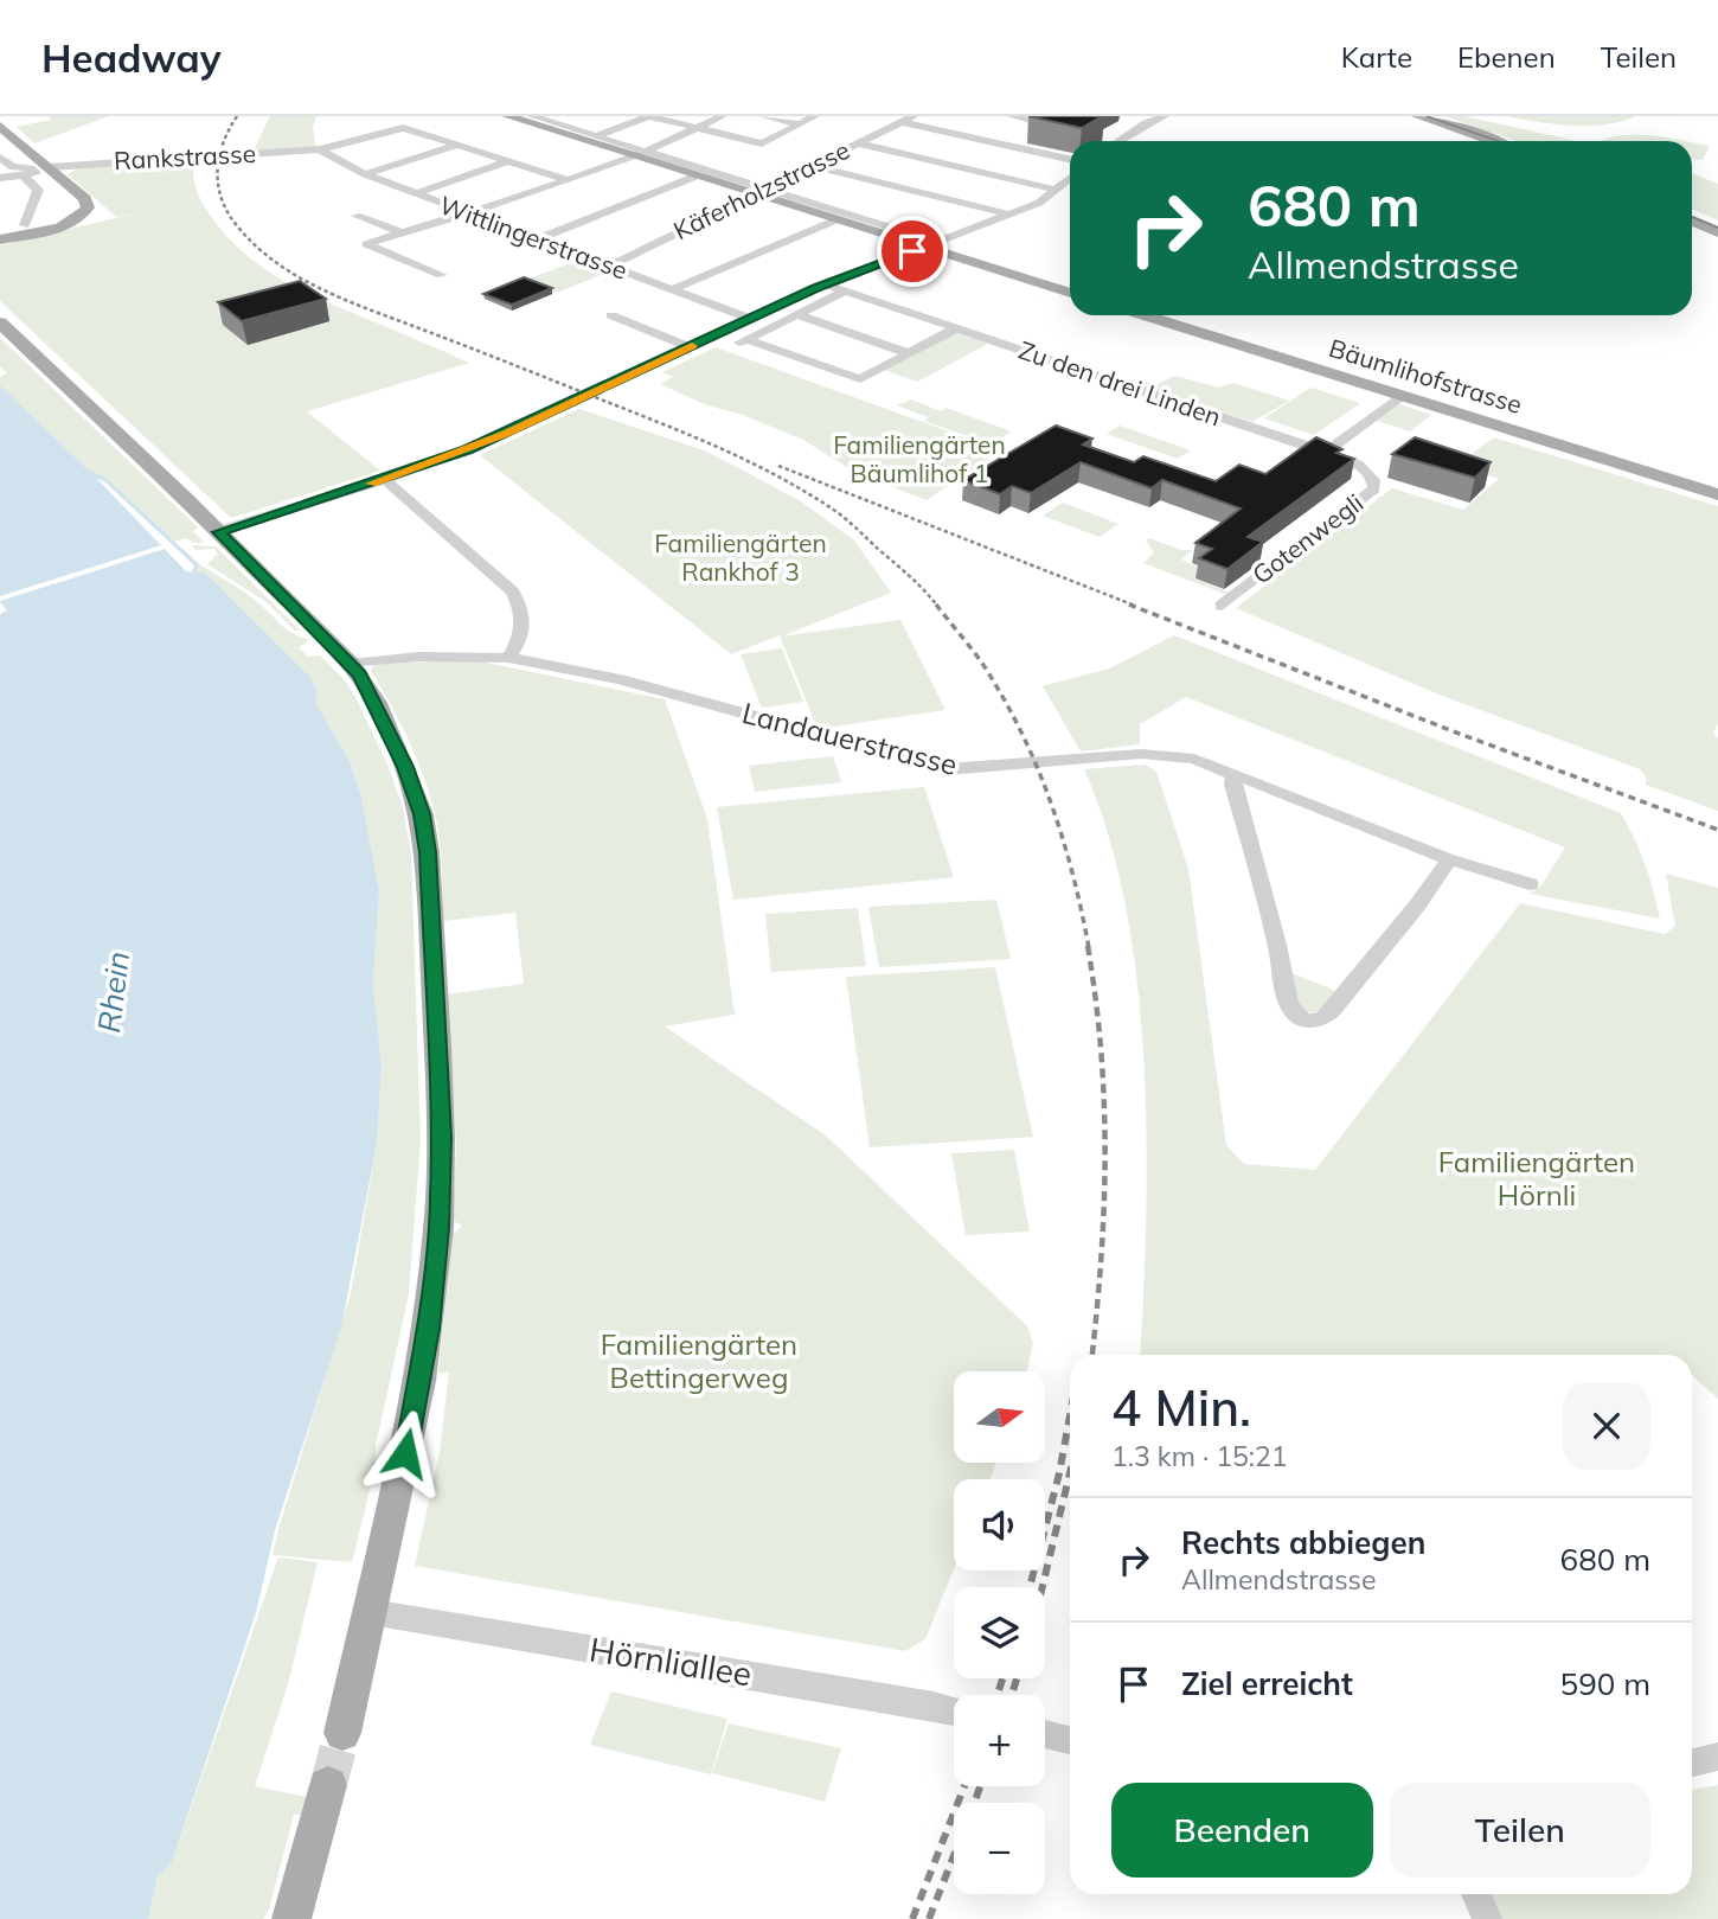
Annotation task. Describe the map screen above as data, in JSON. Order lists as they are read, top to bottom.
{
  "streets": {
    "main road": ["Bäumlihofstrasse"],
    "street": [
      "Rankstrasse",
      "Käferholzstrasse",
      "Wittlingerstrasse",
      "Zu den drei Linden",
      "Gotenwegli",
      "Landauerstrasse",
      "Hörnliallee"
    ]
  },
  "crossings": [
    ["Rankstrasse", "Wittlingerstrasse"],
    ["Käferholzstrasse", "Wittlingerstrasse"],
    ["Zu den drei Linden", "Gotenwegli"]
  ],
  "water": ["Rhein"],
  "parks": [
    "Familiengärten Bäumlihof 1",
    "Familiengärten Rankhof 3",
    "Familiengärten Hörnli",
    "Familiengärten Bettingerweg"
  ],
  "north": "right",
  "page": {
    "header": "Headway",
    "nav": ["Karte", "Ebenen", "Teilen"],
    "turn": ["680 m", "Allmendstrasse"],
    "heading": ["4 Min.", "1.3 km · 15:21"],
    "map_buttons": ["+", "−"],
    "list": [
      {
        "name": "Rechts abbiegen",
        "note": "Allmendstrasse",
        "value": "680 m"
      },
      {
        "name": "Ziel erreicht",
        "value": "590 m"
      }
    ],
    "buttons": ["Beenden", "Teilen"]
  }
}
